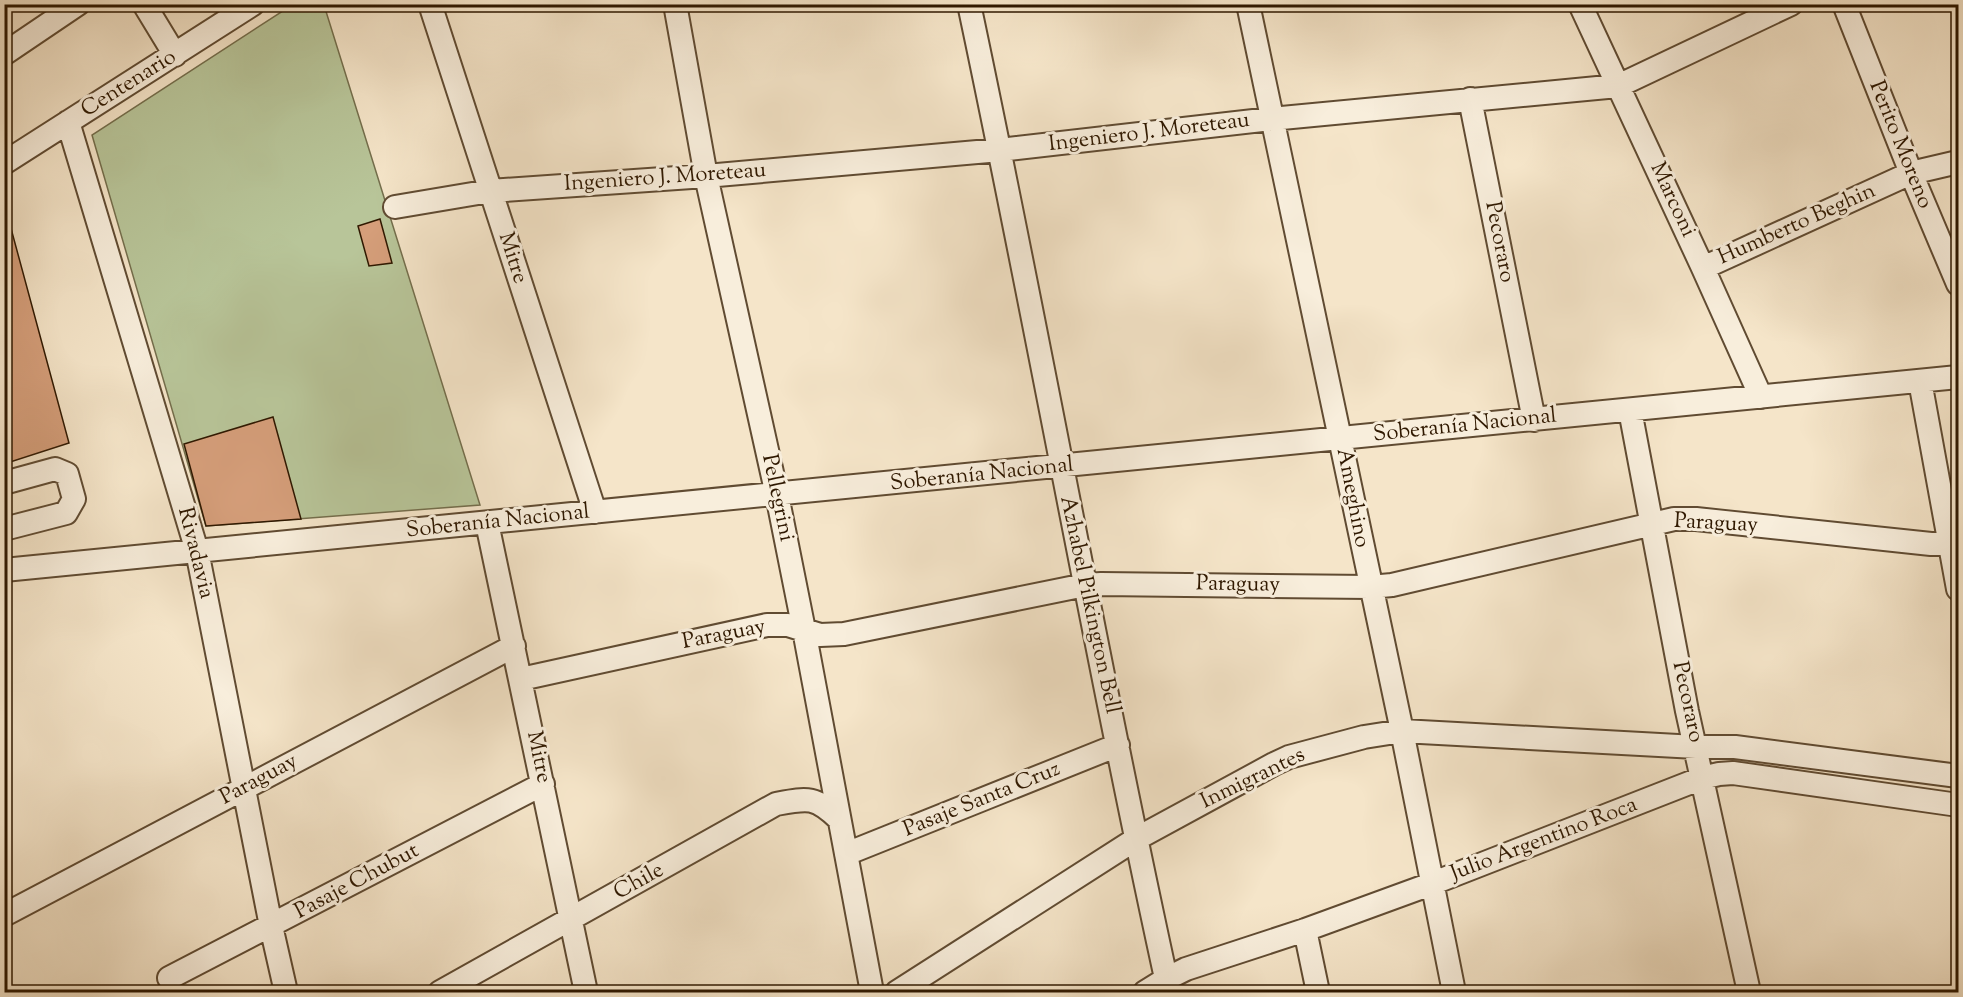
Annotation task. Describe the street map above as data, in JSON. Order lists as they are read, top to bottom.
{
  "streets": {
    "street": [
      "Centenario",
      "Ingeniero J. Moreteau",
      "Perito Moreno",
      "Marconi",
      "Humberto Beghin",
      "Pecoraro",
      "Mitre",
      "Soberanía Nacional",
      "Pellegrini",
      "Ameghino",
      "Paraguay",
      "Rivadavia",
      "Azhabel Pilkington Bell",
      "Inmigrantes",
      "Pasaje Santa Cruz",
      "Julio Argentino Roca",
      "Pasaje Chubut",
      "Chile"
    ]
  },
  "crossings": [
    ["Centenario", "Rivadavia"],
    ["Ingeniero J. Moreteau", "Marconi"],
    ["Ingeniero J. Moreteau", "Pecoraro"],
    ["Ingeniero J. Moreteau", "Mitre"],
    ["Ingeniero J. Moreteau", "Pellegrini"],
    ["Ingeniero J. Moreteau", "Ameghino"],
    ["Ingeniero J. Moreteau", "Azhabel Pilkington Bell"],
    ["Perito Moreno", "Humberto Beghin"],
    ["Marconi", "Humberto Beghin"],
    ["Marconi", "Soberanía Nacional"],
    ["Pecoraro", "Soberanía Nacional"],
    ["Pecoraro", "Paraguay"],
    ["Pecoraro", "Inmigrantes"],
    ["Pecoraro", "Julio Argentino Roca"],
    ["Mitre", "Soberanía Nacional"],
    ["Mitre", "Paraguay"],
    ["Mitre", "Pasaje Chubut"],
    ["Mitre", "Chile"],
    ["Soberanía Nacional", "Pellegrini"],
    ["Soberanía Nacional", "Ameghino"],
    ["Soberanía Nacional", "Rivadavia"],
    ["Soberanía Nacional", "Azhabel Pilkington Bell"],
    ["Pellegrini", "Paraguay"],
    ["Pellegrini", "Pasaje Santa Cruz"],
    ["Pellegrini", "Chile"],
    ["Ameghino", "Paraguay"],
    ["Ameghino", "Inmigrantes"],
    ["Ameghino", "Julio Argentino Roca"],
    ["Paraguay", "Rivadavia"],
    ["Paraguay", "Azhabel Pilkington Bell"],
    ["Rivadavia", "Pasaje Chubut"],
    ["Azhabel Pilkington Bell", "Inmigrantes"],
    ["Azhabel Pilkington Bell", "Pasaje Santa Cruz"],
    ["Azhabel Pilkington Bell", "Julio Argentino Roca"]
  ]
}
